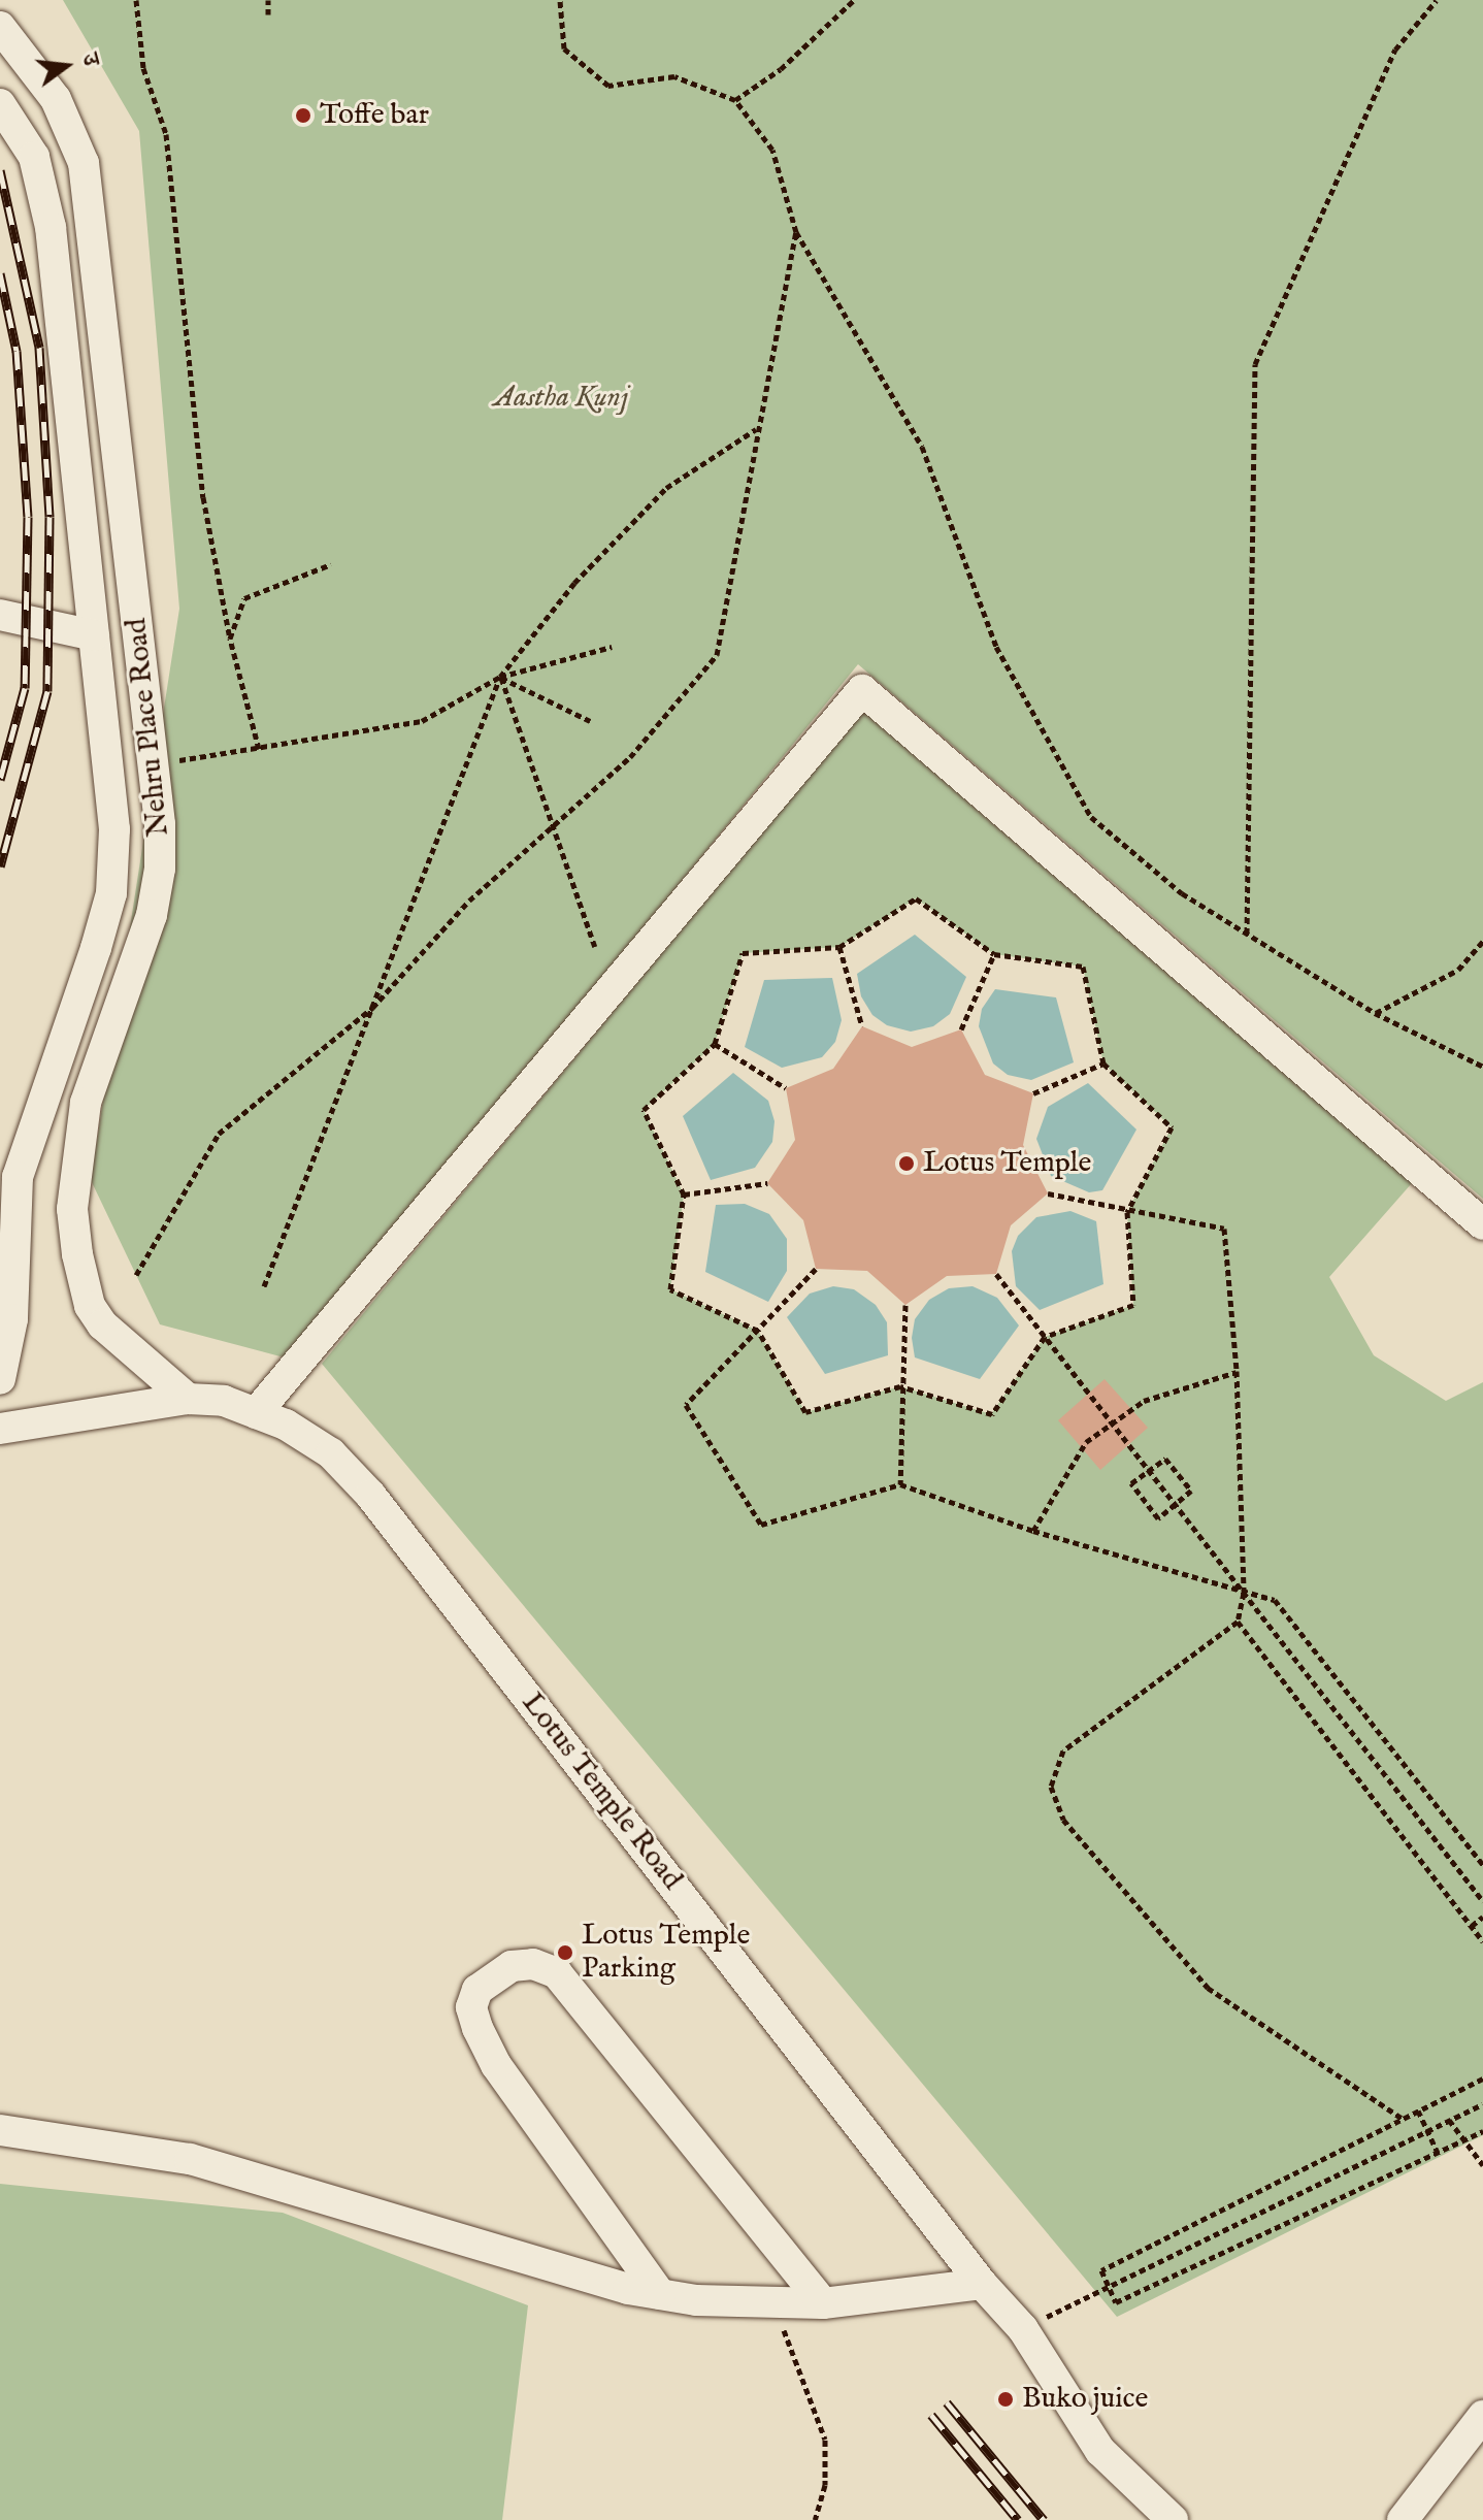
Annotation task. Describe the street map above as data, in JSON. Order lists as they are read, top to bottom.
{
  "streets": {
    "street": ["Nehru Place Road", "Lotus Temple Road"]
  },
  "crossings": [
    ["Nehru Place Road", "Lotus Temple Road"]
  ],
  "parks": ["Aastha Kunj"],
  "places": [
    "Toffe bar",
    "Lotus Temple",
    "Lotus Temple Parking",
    "Buko juice"
  ],
  "north": "right"
}
